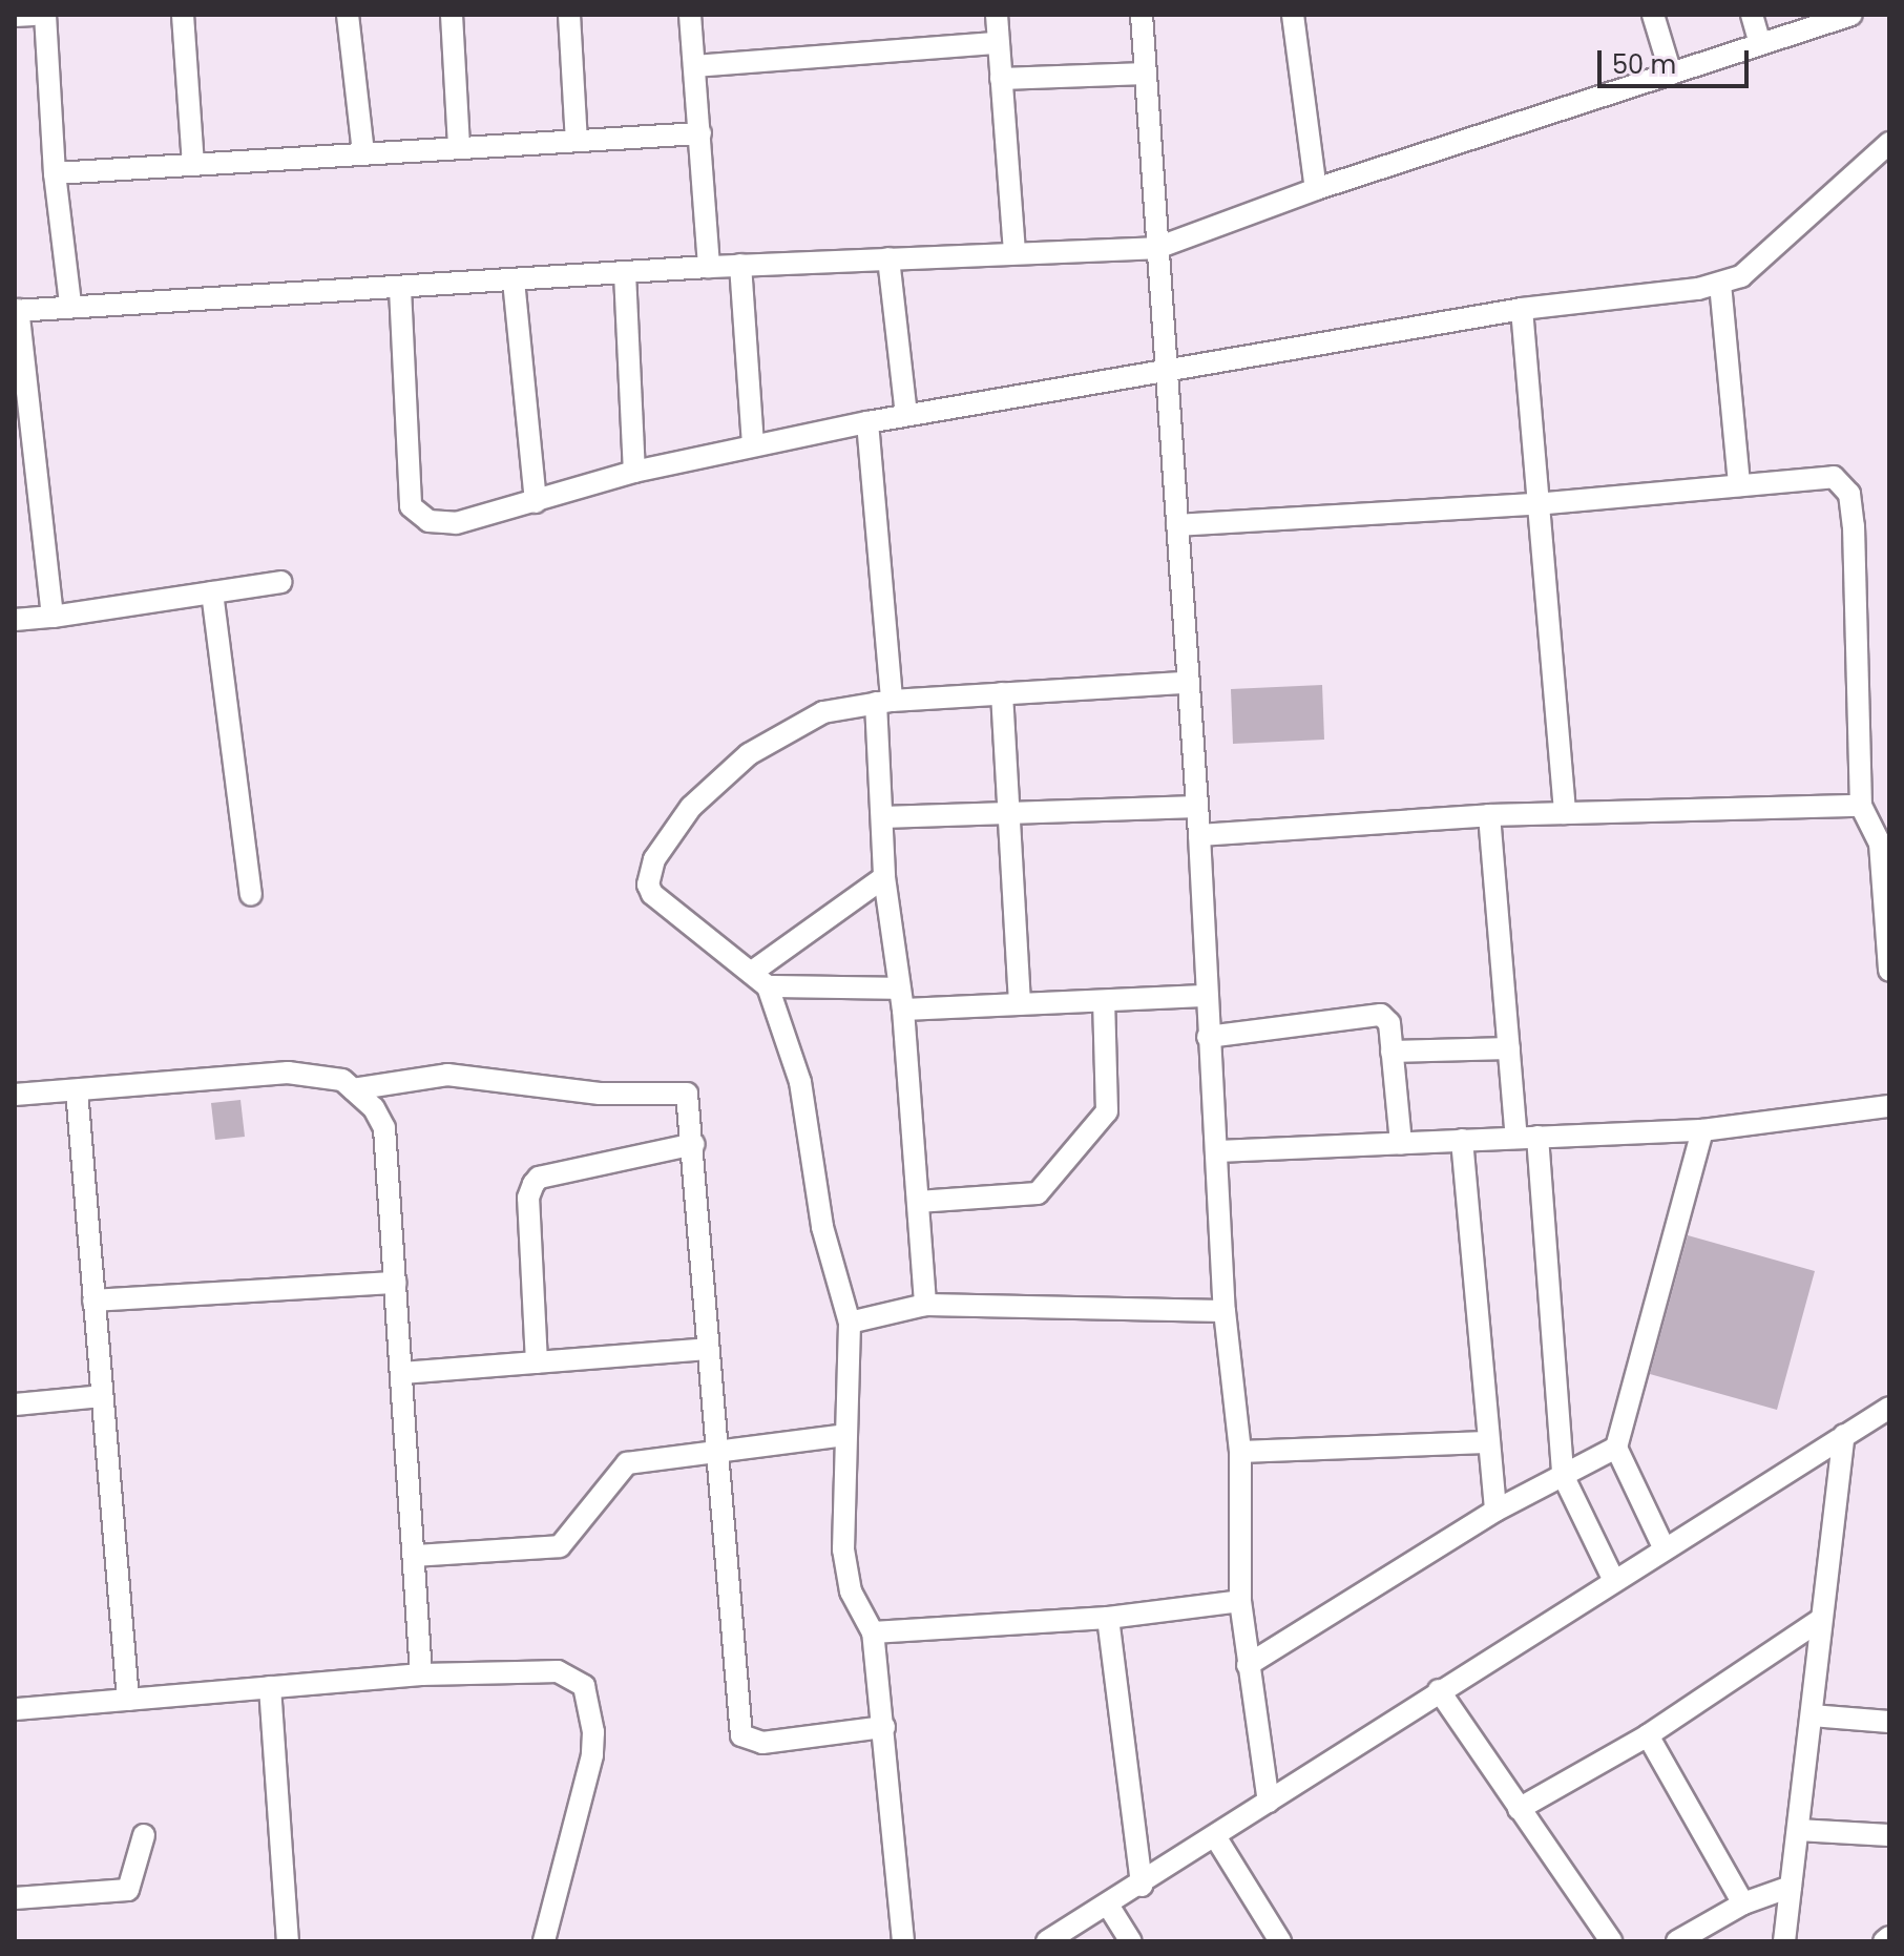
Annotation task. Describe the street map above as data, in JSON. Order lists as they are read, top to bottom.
{
  "scale_bar": "50 m"
}
